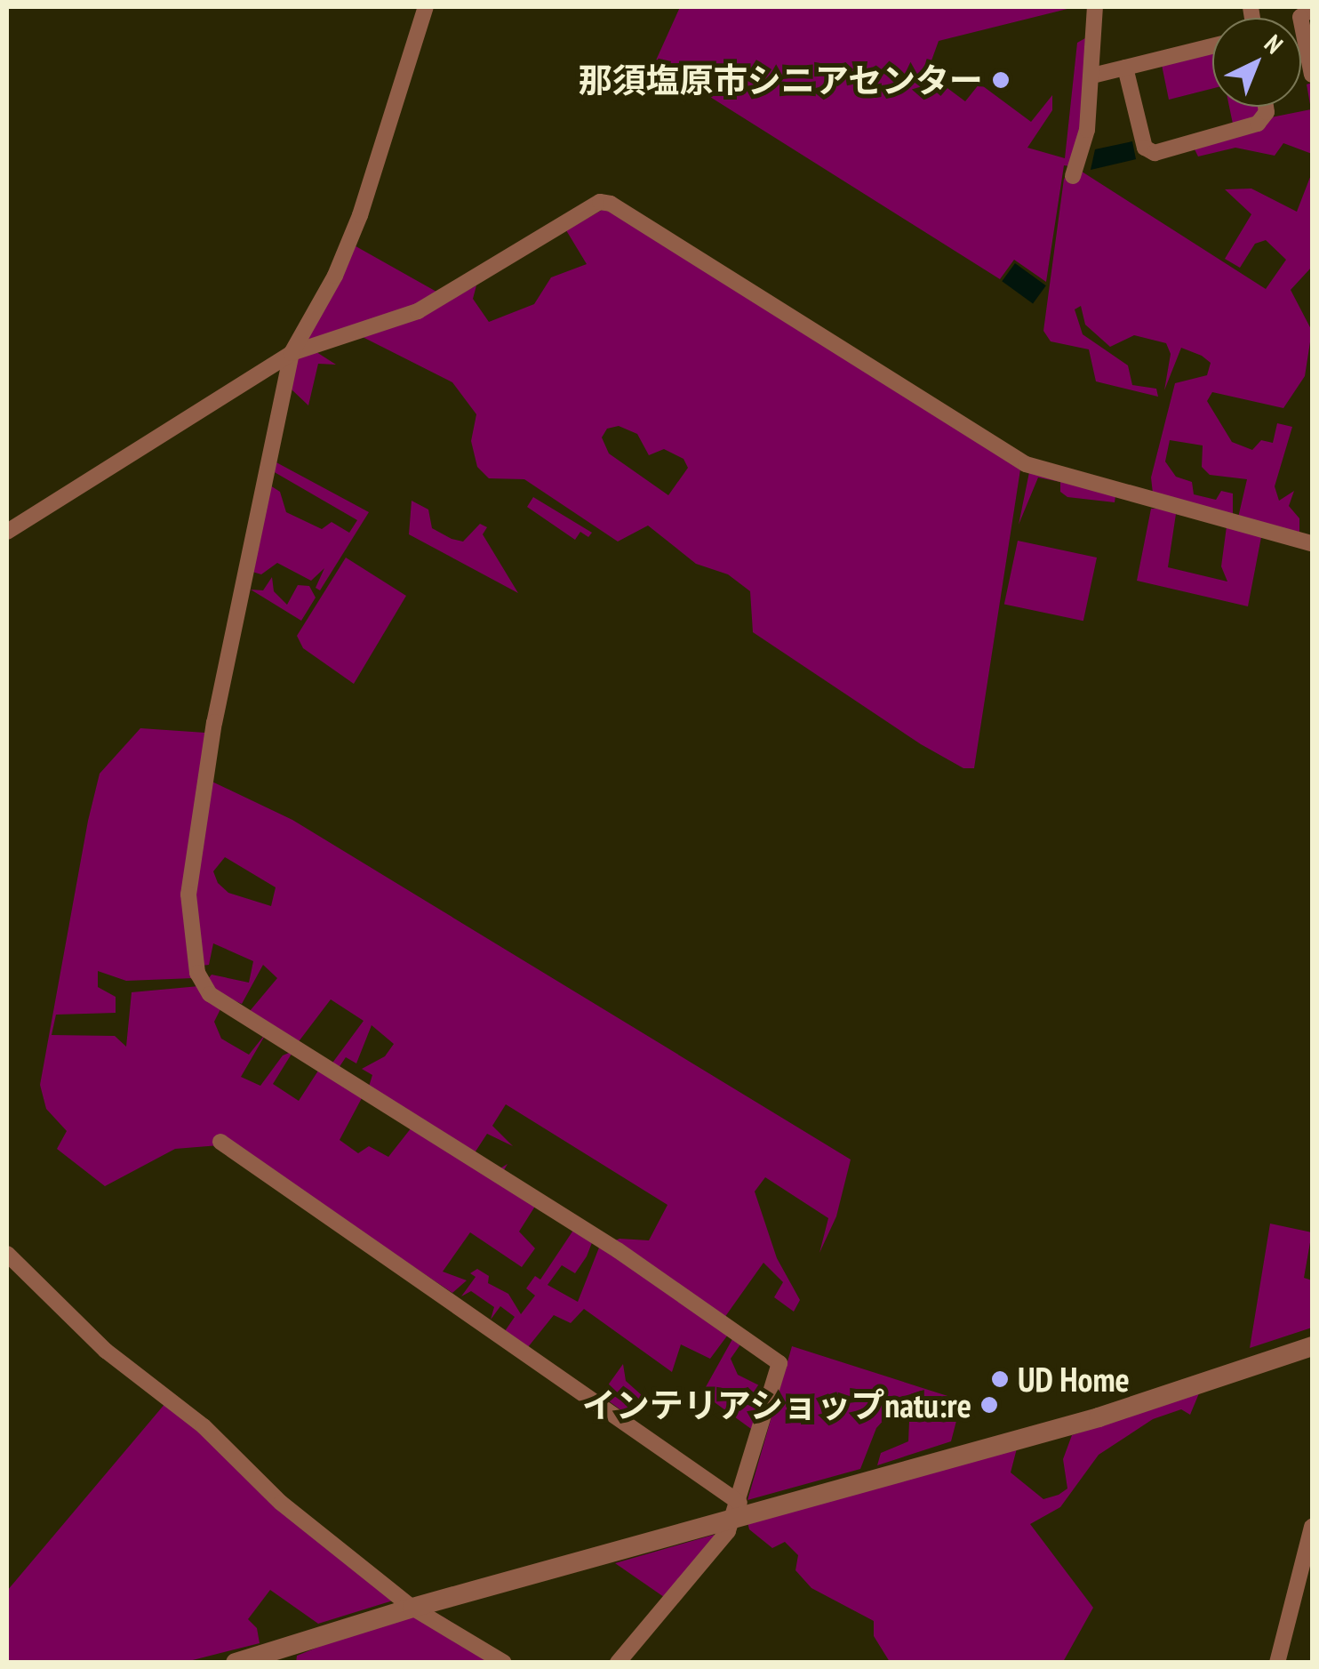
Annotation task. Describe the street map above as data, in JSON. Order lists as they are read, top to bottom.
{
  "places": ["那須塩原市シニアセンター", "UD Home", "インテリアショップnatu:re"],
  "north": "top right"
}
